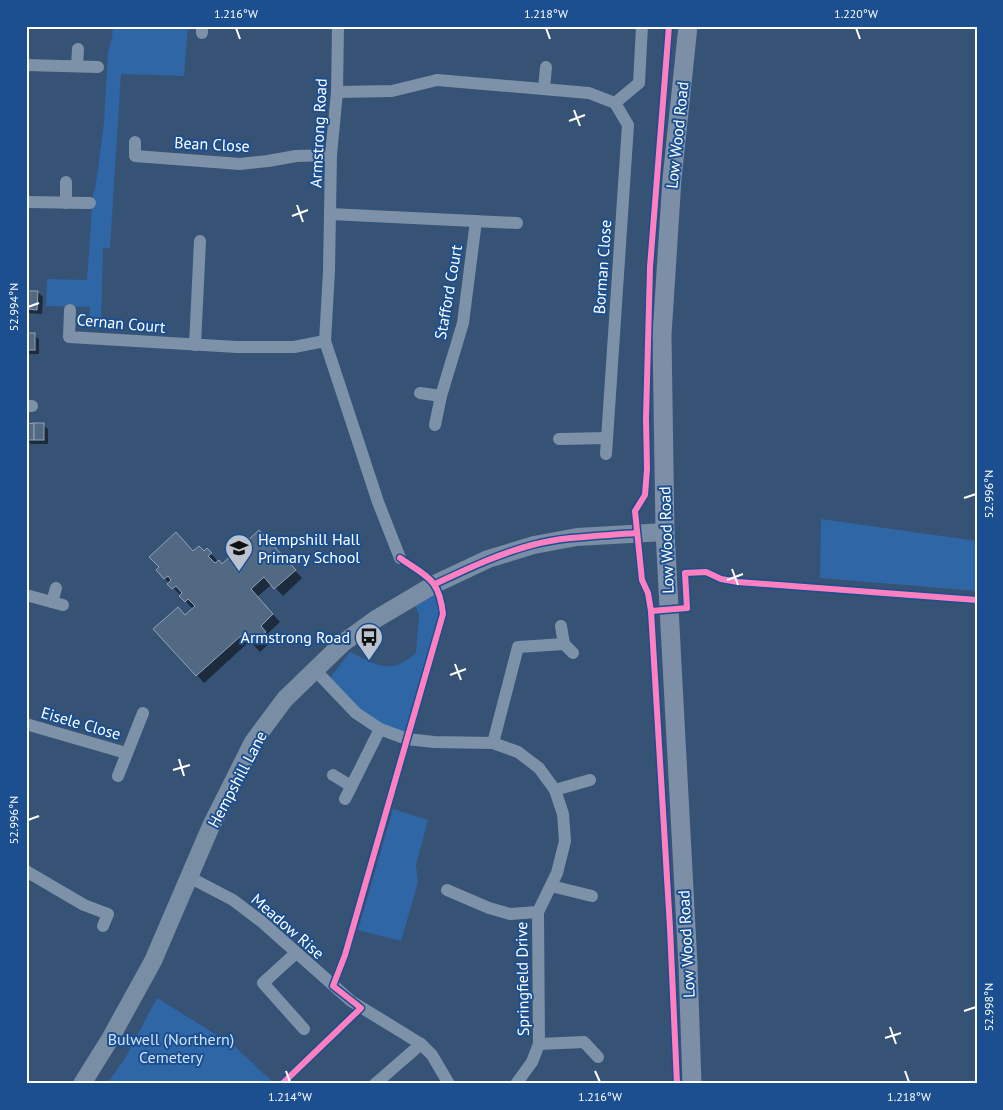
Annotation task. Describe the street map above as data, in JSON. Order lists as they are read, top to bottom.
{
  "streets": {
    "main road": ["Low Wood Road"],
    "street": [
      "Armstrong Road",
      "Bean Close",
      "Borman Close",
      "Stafford Court",
      "Cernan Court",
      "Eisele Close",
      "Hempshill Lane",
      "Meadow Rise",
      "Springfield Drive"
    ]
  },
  "crossings": [
    ["Armstrong Road", "Bean Close"],
    ["Armstrong Road", "Stafford Court"],
    ["Armstrong Road", "Cernan Court"],
    ["Low Wood Road", "Hempshill Lane"],
    ["Hempshill Lane", "Meadow Rise"],
    ["Hempshill Lane", "Springfield Drive"]
  ],
  "parks": ["Bulwell (Northern) Cemetery"],
  "places": {
    "school or university": ["Hempshill Hall Primary School"],
    "bus stop": ["Armstrong Road"]
  },
  "coordinates": [
    "1.216°W",
    "1.218°W",
    "1.220°W",
    "52.994°N",
    "52.996°N",
    "52.998°N",
    "1.214°W"
  ]
}
